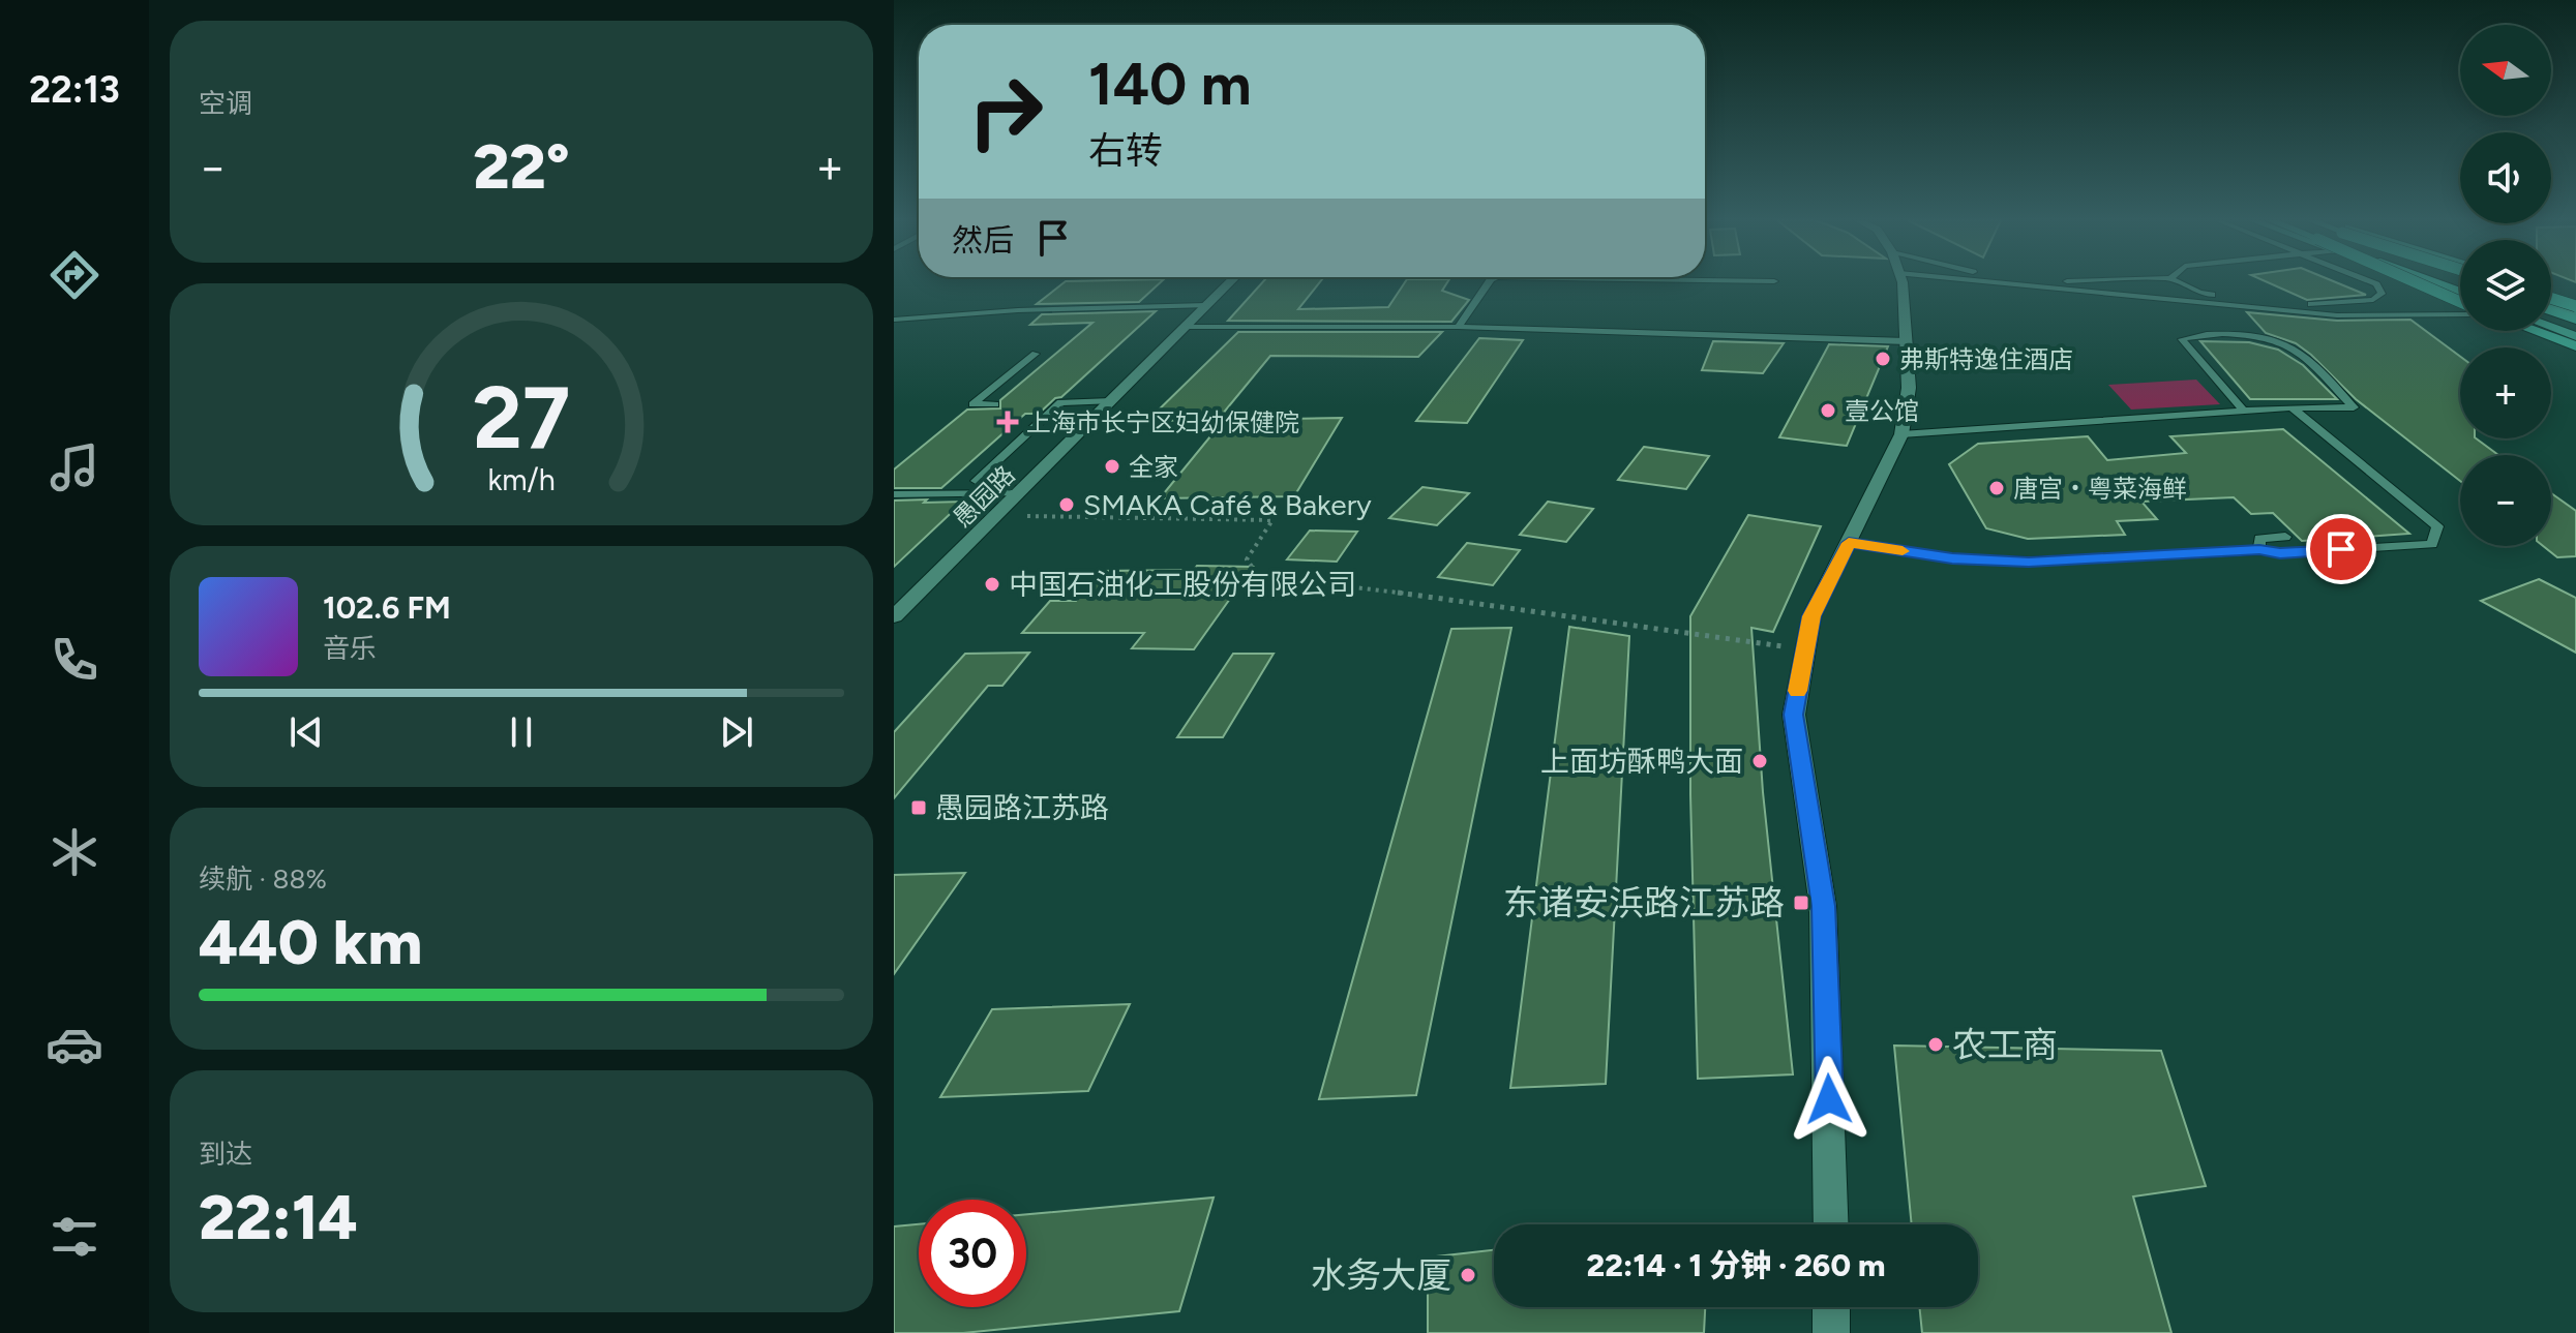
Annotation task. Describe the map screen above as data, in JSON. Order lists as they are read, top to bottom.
{
  "streets": {
    "street": ["愚园路"]
  },
  "places": {
    "other": [
      "弗斯特逸住酒店",
      "壹公馆",
      "全家",
      "唐宫・粤菜海鲜",
      "SMAKA Café & Bakery",
      "中国石油化工股份有限公司",
      "上面坊酥鸭大面",
      "农工商",
      "水务大厦"
    ],
    "health": ["上海市长宁区妇幼保健院"],
    "transit": ["愚园路江苏路", "东诸安浜路江苏路"]
  },
  "north": "left",
  "page": {
    "tabs": "22:13",
    "tile": [
      "空调",
      ["续航 · 88%", "440 km"],
      ["到达", "22:14"]
    ],
    "map_buttons": ["+", "−"],
    "turn": ["140 m", "右转"],
    "heat": ["−", "22°", "+"],
    "then": "然后",
    "song": ["102.6 FM", "音乐"],
    "limit": "30",
    "trip": "22:14 · 1 分钟 · 260 m",
    "gauge": ["27", "km/h"]
  }
}
